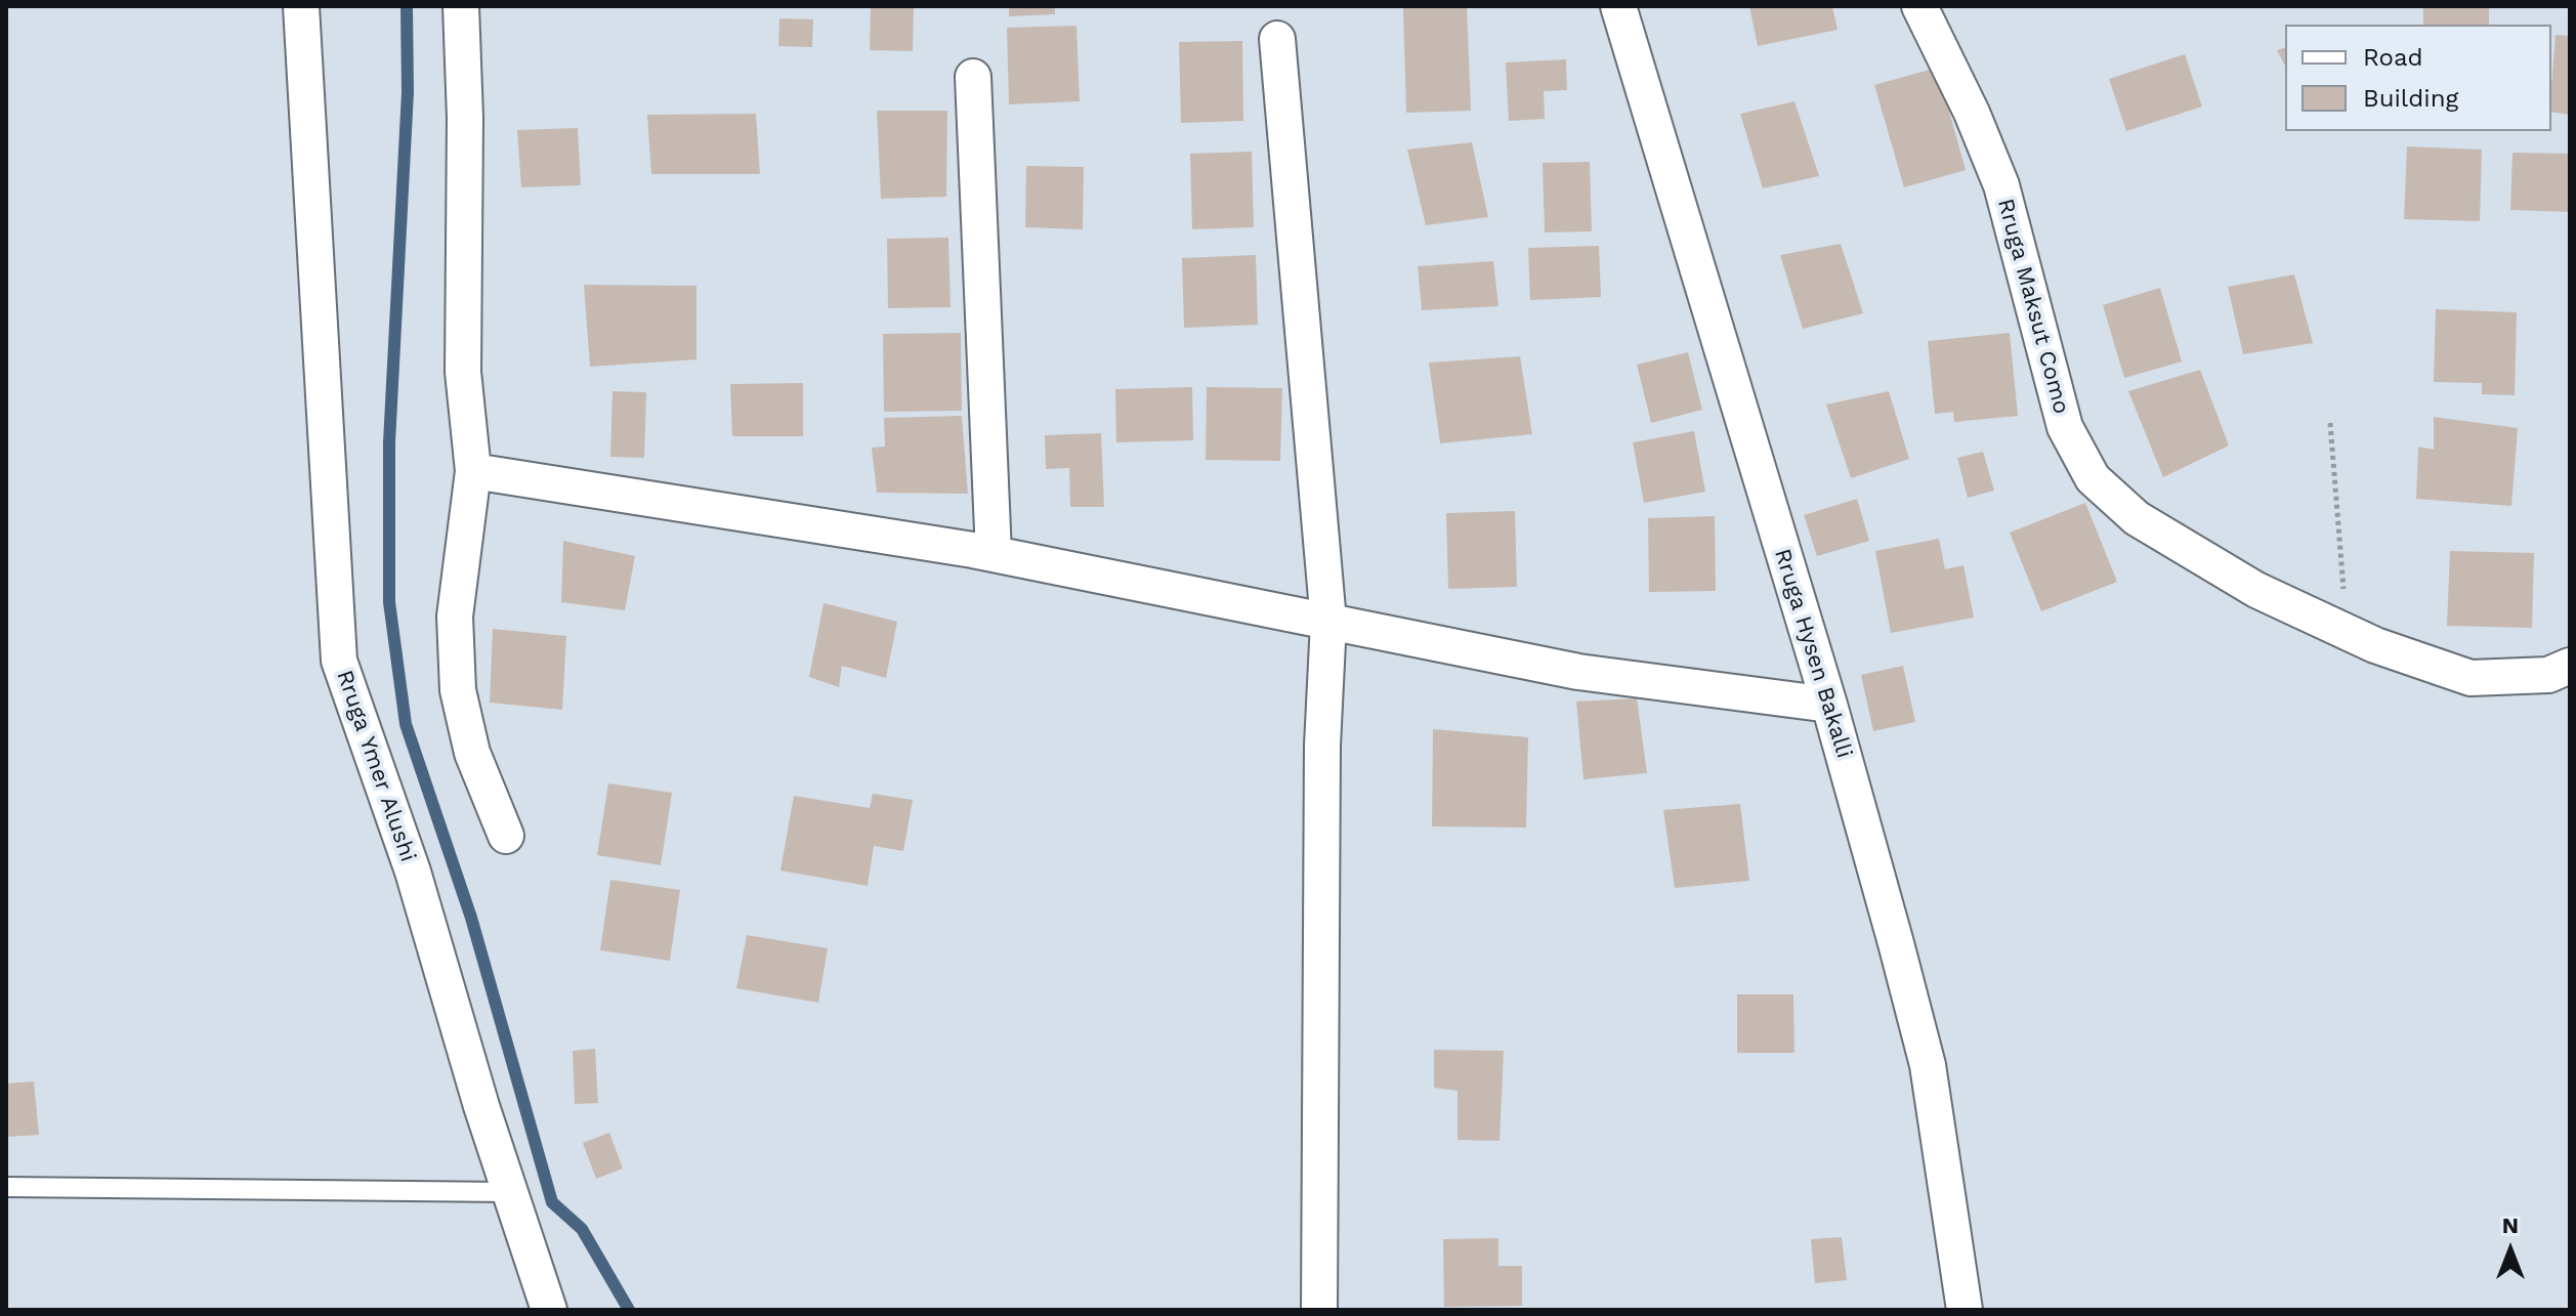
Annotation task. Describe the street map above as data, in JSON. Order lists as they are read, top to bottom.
{
  "streets": {
    "street": ["Rruga Maksut Como", "Rruga Hysen Bakalli", "Rruga Ymer Alushi"]
  },
  "legend": ["Road", "Building"],
  "north": "top"
}
